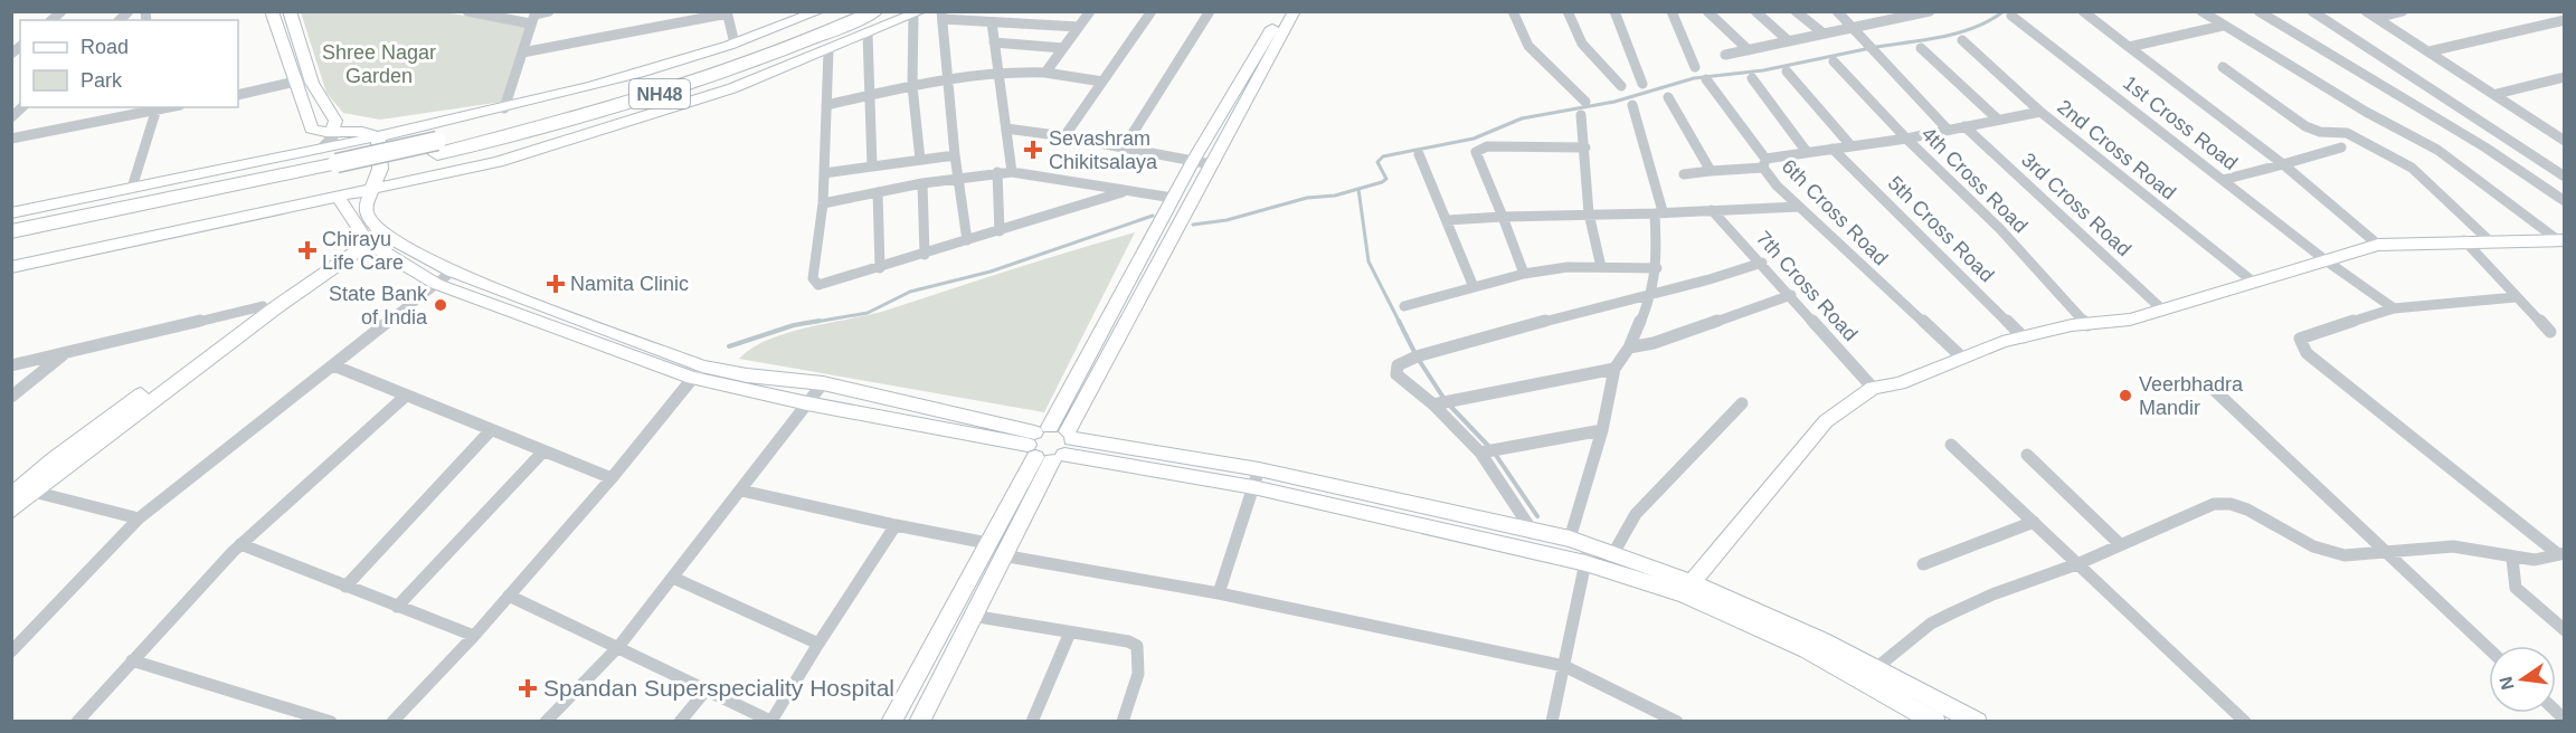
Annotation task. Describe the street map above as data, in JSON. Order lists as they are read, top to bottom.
{
  "streets": {
    "highway": ["NH48"],
    "street": [
      "1st Cross Road",
      "2nd Cross Road",
      "4th Cross Road",
      "3rd Cross Road",
      "6th Cross Road",
      "5th Cross Road",
      "7th Cross Road"
    ]
  },
  "parks": ["Shree Nagar Garden"],
  "places": {
    "health": [
      "Sevashram Chikitsalaya",
      "Chirayu Life Care",
      "Namita Clinic",
      "Spandan Superspeciality Hospital"
    ],
    "other": ["State Bank of India", "Veerbhadra Mandir"]
  },
  "legend": ["Road", "Park"],
  "north": "left"
}
